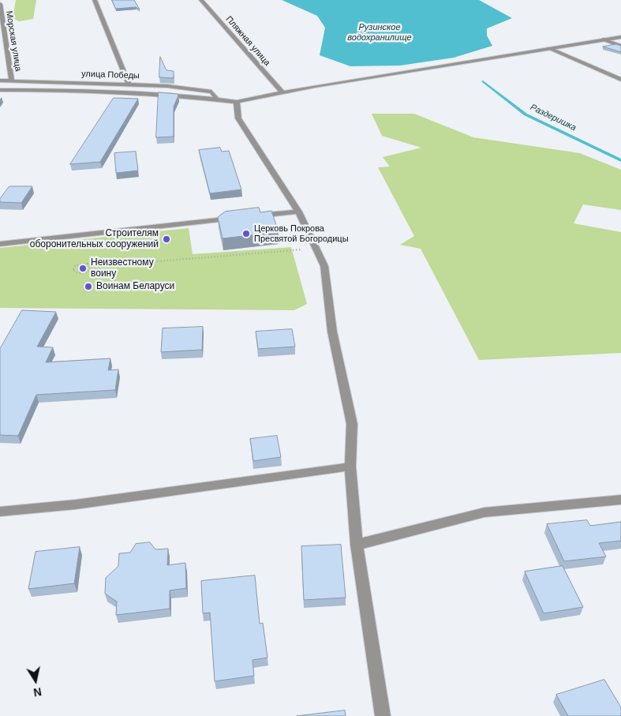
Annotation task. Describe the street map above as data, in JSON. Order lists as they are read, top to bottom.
{
  "streets": {
    "street": ["Морская улица", "Пляжная улица", "улица Победы"]
  },
  "crossings": [
    ["Морская улица", "улица Победы"]
  ],
  "water": ["Рузинское водохранилище", "Раздеришка"],
  "places": [
    "Церковь Покрова Пресвятой Богородицы",
    "Строителям оборонительных сооружений",
    "Неизвестному воину",
    "Воинам Беларуси"
  ],
  "north": "bottom"
}
